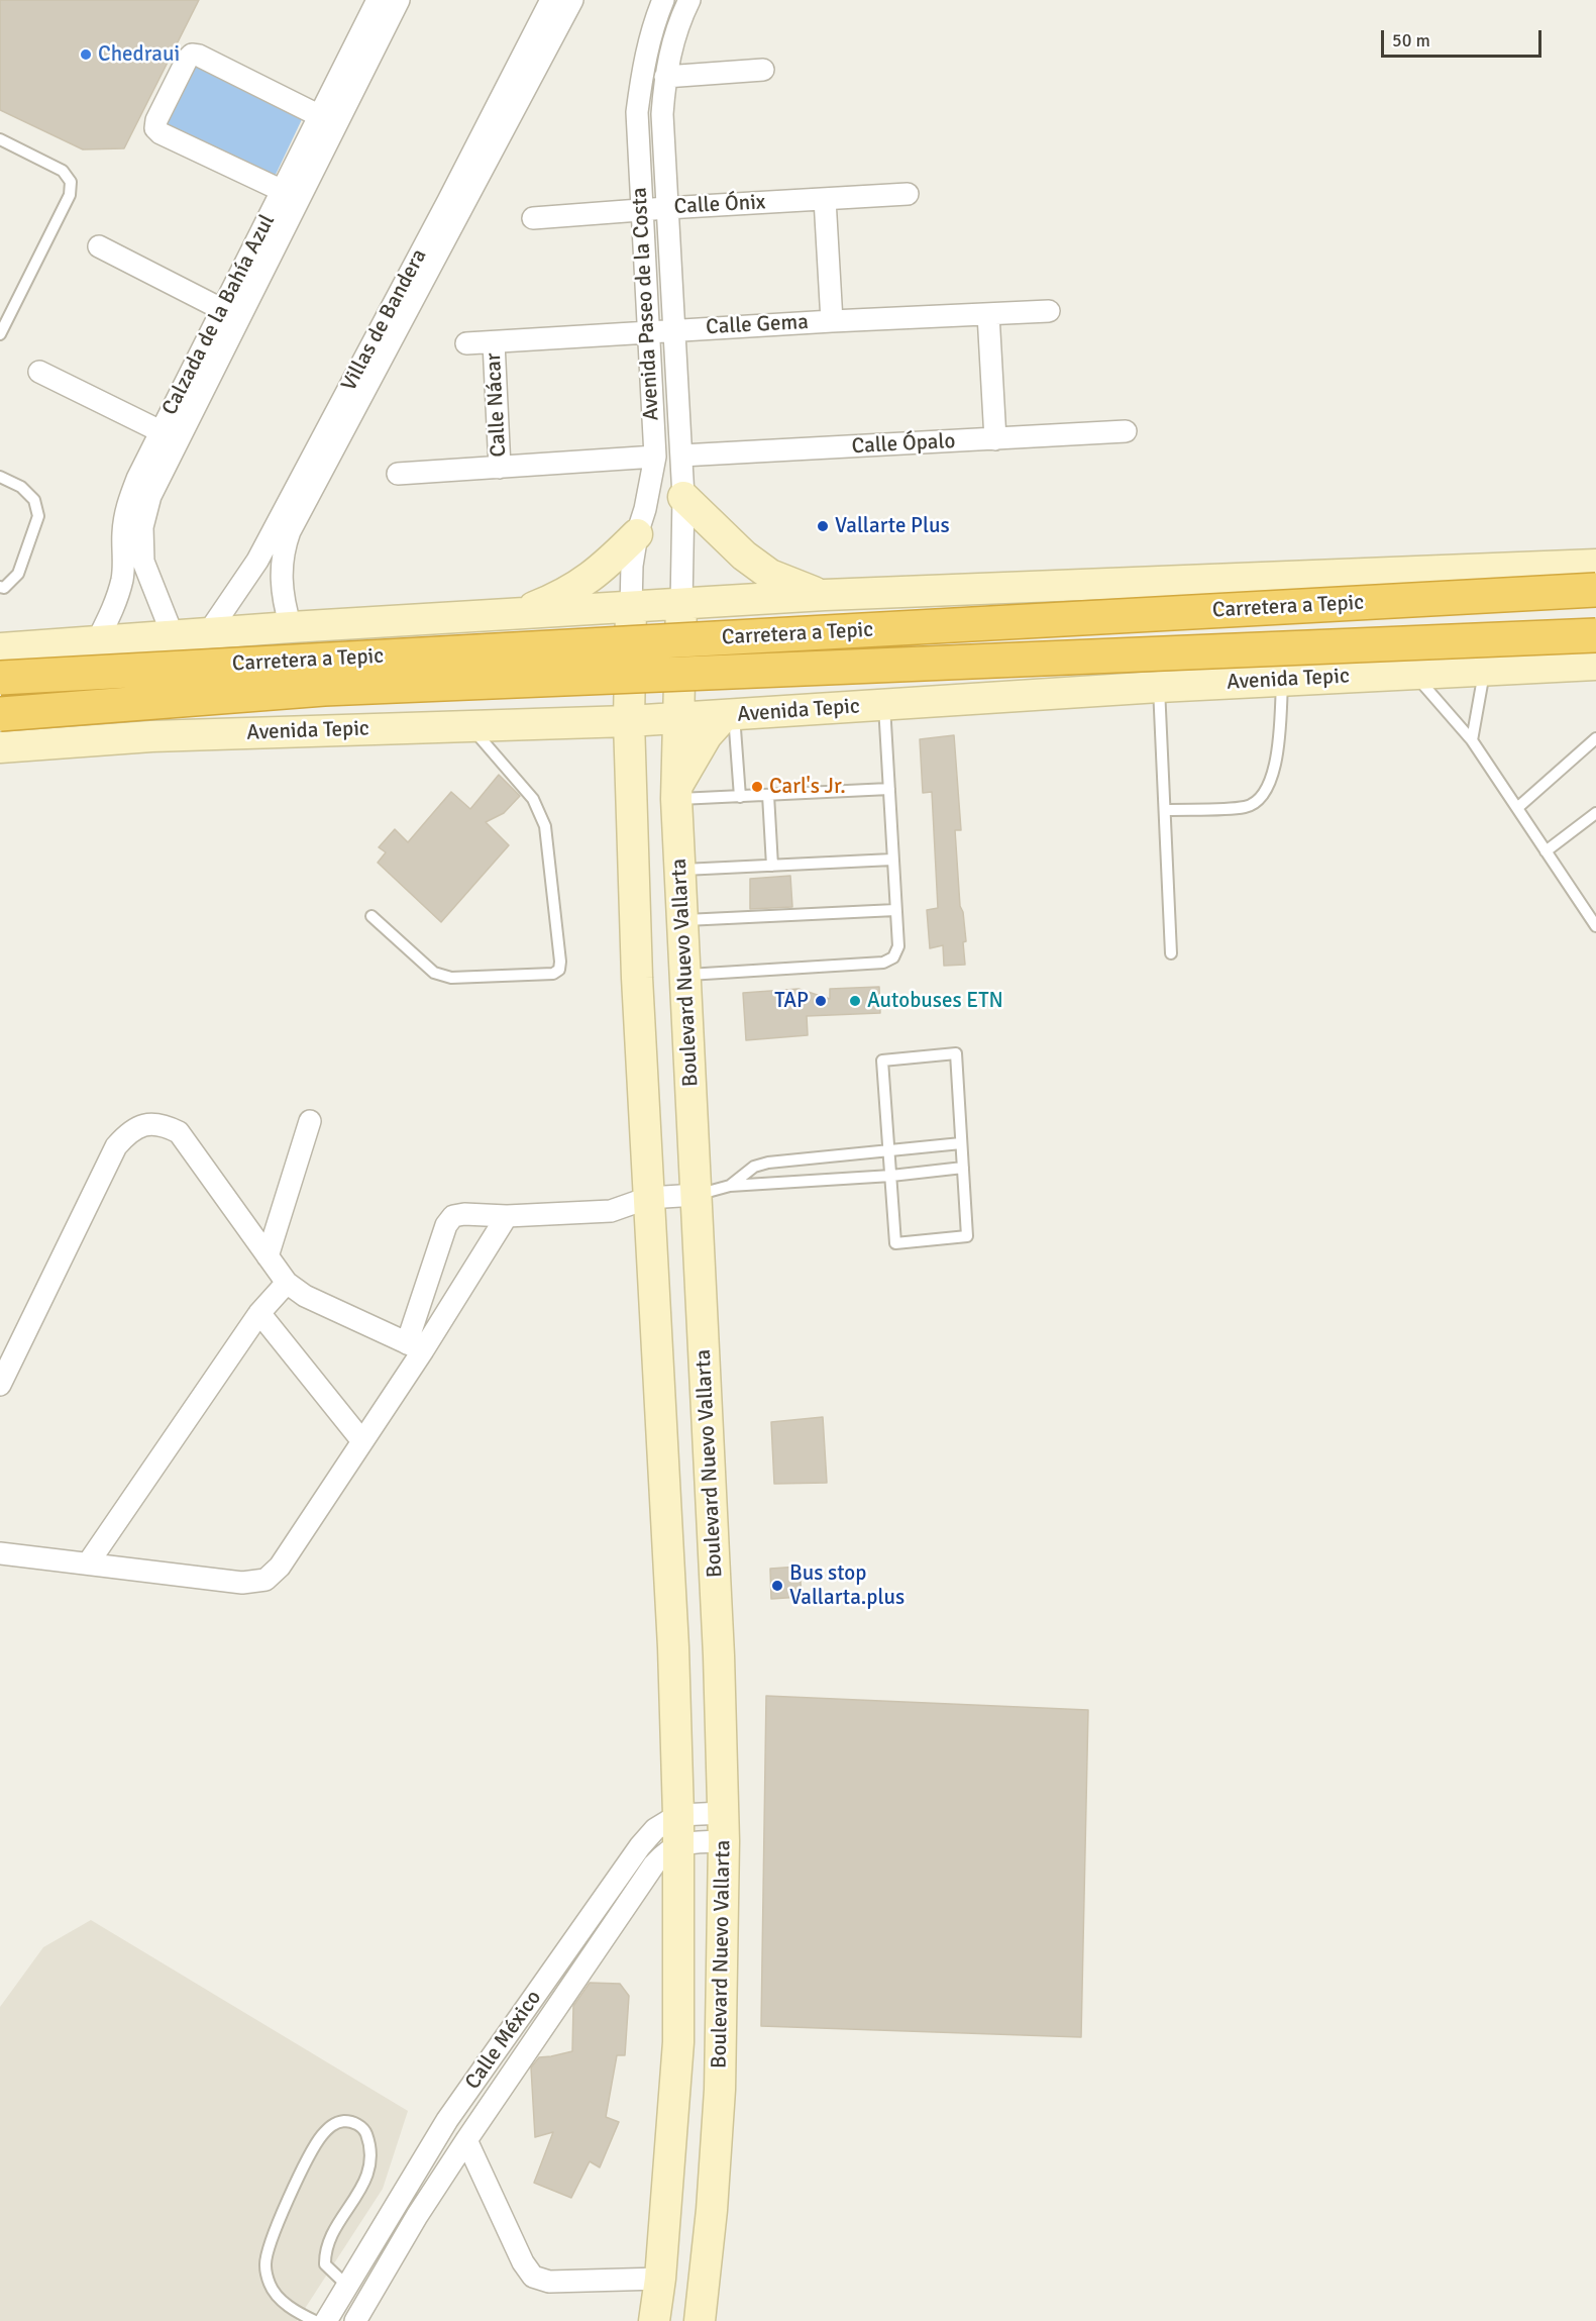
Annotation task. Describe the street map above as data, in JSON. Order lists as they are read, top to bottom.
{
  "streets": {
    "highway": ["Carretera a Tepic"],
    "main road": ["Avenida Tepic", "Boulevard Nuevo Vallarta"],
    "street": [
      "Calle Ónix",
      "Avenida Paseo de la Costa",
      "Calzada de la Bahía Azul",
      "Villas de Bandera",
      "Calle Gema",
      "Calle Nácar",
      "Calle Ópalo",
      "Calle México"
    ]
  },
  "crossings": [
    ["Calle Ónix", "Avenida Paseo de la Costa"],
    ["Avenida Paseo de la Costa", "Calle Gema"],
    ["Avenida Paseo de la Costa", "Calle Ópalo"],
    ["Avenida Paseo de la Costa", "Boulevard Nuevo Vallarta"],
    ["Calle Gema", "Calle Nácar"],
    ["Avenida Tepic", "Boulevard Nuevo Vallarta"],
    ["Boulevard Nuevo Vallarta", "Calle México"]
  ],
  "places": [
    "Chedraui",
    "Vallarte Plus",
    "Carl's Jr.",
    "TAP",
    "Autobuses ETN",
    "Bus stop Vallarta.plus"
  ],
  "scale_bar": "50 m"
}
